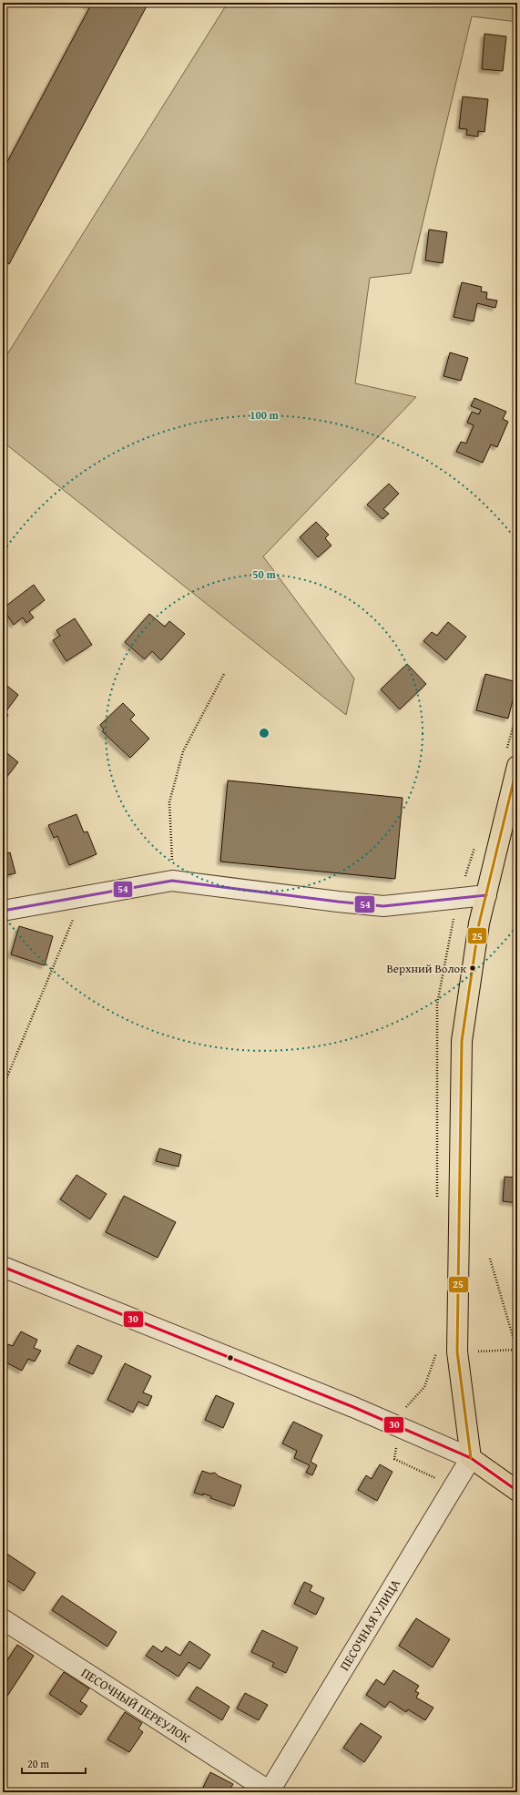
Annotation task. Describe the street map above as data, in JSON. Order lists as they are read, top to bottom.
{
  "streets": {
    "street": ["ПЕСОЧНАЯ УЛИЦА", "ПЕСОЧНЫЙ ПЕРЕУЛОК"]
  },
  "crossings": [
    ["ПЕСОЧНАЯ УЛИЦА", "ПЕСОЧНЫЙ ПЕРЕУЛОК"]
  ],
  "places": ["Верхний Волок"],
  "lines": ["transit line 25", "transit line 54", "transit line 30"],
  "scale_bar": "20 m",
  "rings": ["100 m", "50 m"]
}
